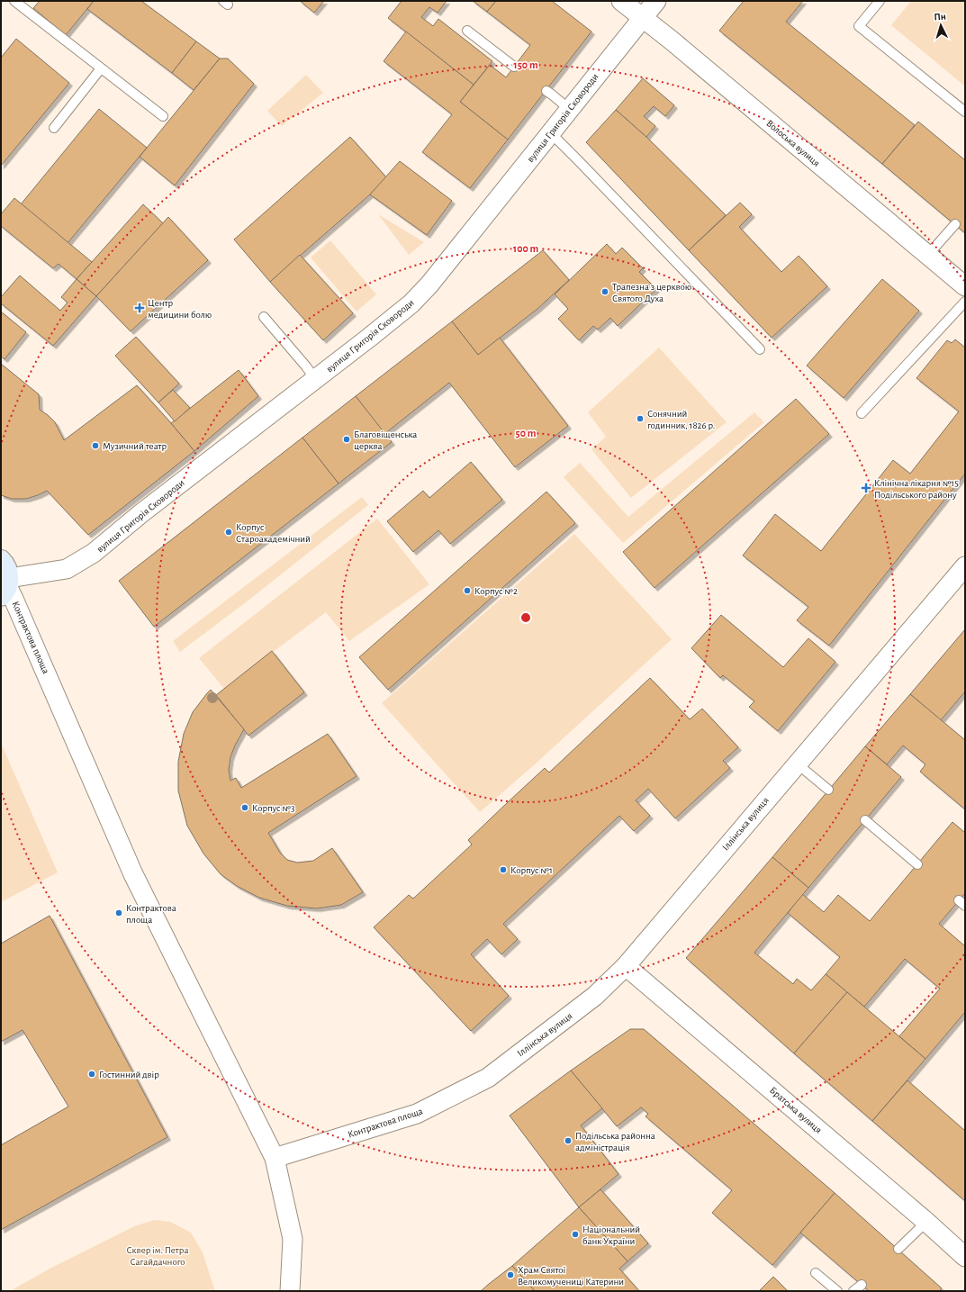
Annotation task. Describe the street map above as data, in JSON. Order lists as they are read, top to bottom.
{
  "streets": {
    "street": [
      "вулиця Григорія Сковороди",
      "Волоська вулиця",
      "Контрактова площа",
      "Іллінська вулиця",
      "Братська вулиця"
    ]
  },
  "crossings": [
    ["вулиця Григорія Сковороди", "Волоська вулиця"],
    ["вулиця Григорія Сковороди", "Контрактова площа"],
    ["Контрактова площа", "Іллінська вулиця"],
    ["Іллінська вулиця", "Братська вулиця"]
  ],
  "parks": ["Сквер ім. Петра Сагайдачного"],
  "places": {
    "other": [
      "Трапезна з церквою Святого Духа",
      "Сонячний годинник, 1826 р.",
      "Благовіщенська церква",
      "Музичний театр",
      "Корпус Староакадемічний",
      "Корпус №2",
      "Корпус №3",
      "Корпус №1",
      "Контрактова площа",
      "Гостинний двір",
      "Подільська районна адміністрація",
      "Національний банк України",
      "Храм Святої Великомучениці Катерини"
    ],
    "health": ["Центр медицини болю", "Клінічна лікарня №15 Подільського району"]
  },
  "north": "top",
  "rings": ["150 m", "100 m", "50 m"]
}
